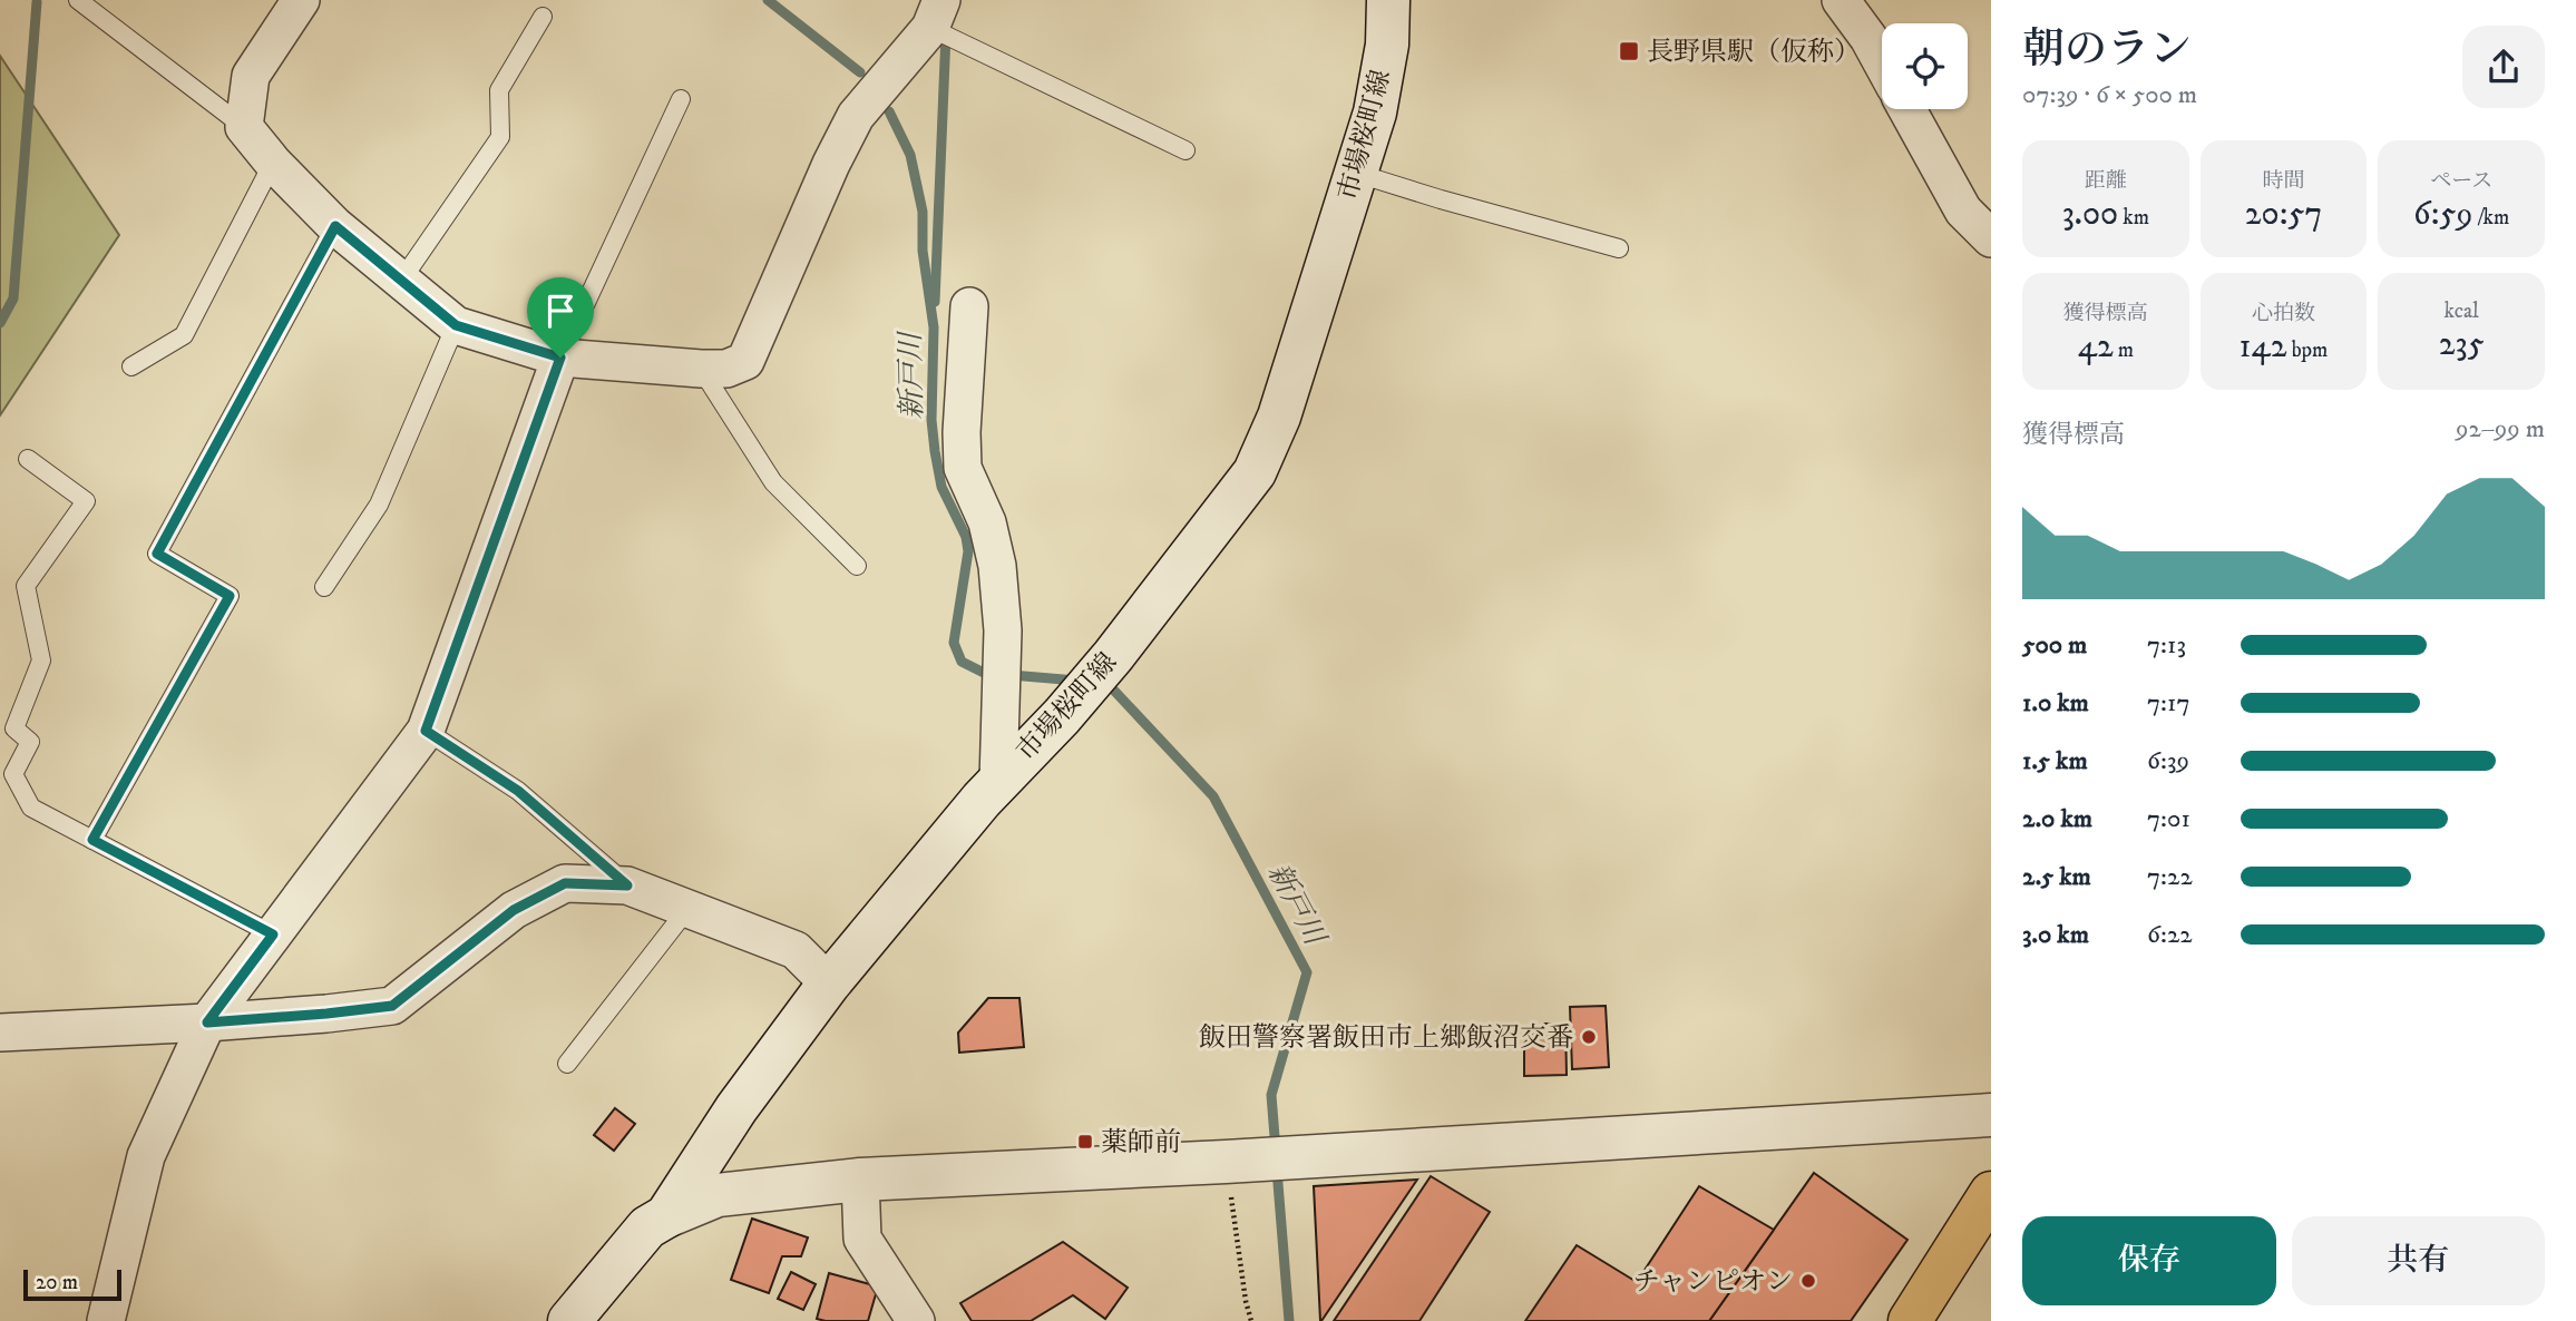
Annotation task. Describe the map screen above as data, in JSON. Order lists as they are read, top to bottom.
{
  "streets": {
    "main road": ["市場桜町線"]
  },
  "water": ["新戸川"],
  "places": {
    "transit": ["長野県駅（仮称）", "薬師前"],
    "other": ["飯田警察署飯田市上郷飯沼交番", "チャンピオン"]
  },
  "scale_bar": "20 m",
  "page": {
    "heading": ["朝のラン", "07:39 · 6 × 500 m"],
    "stats": [
      ["距離", "3.00 km"],
      ["時間", "20:57"],
      ["ペース", "6:59 /km"],
      ["獲得標高", "42 m"],
      ["心拍数", "142 bpm"],
      ["kcal", "235"]
    ],
    "chart": ["獲得標高", "92–99 m"],
    "list": [
      {
        "name": "500 m",
        "note": "7:13"
      },
      {
        "name": "1.0 km",
        "note": "7:17"
      },
      {
        "name": "1.5 km",
        "note": "6:39"
      },
      {
        "name": "2.0 km",
        "note": "7:01"
      },
      {
        "name": "2.5 km",
        "note": "7:22"
      },
      {
        "name": "3.0 km",
        "note": "6:22"
      }
    ],
    "buttons": ["保存", "共有"],
    "scale": "20 m"
  }
}
